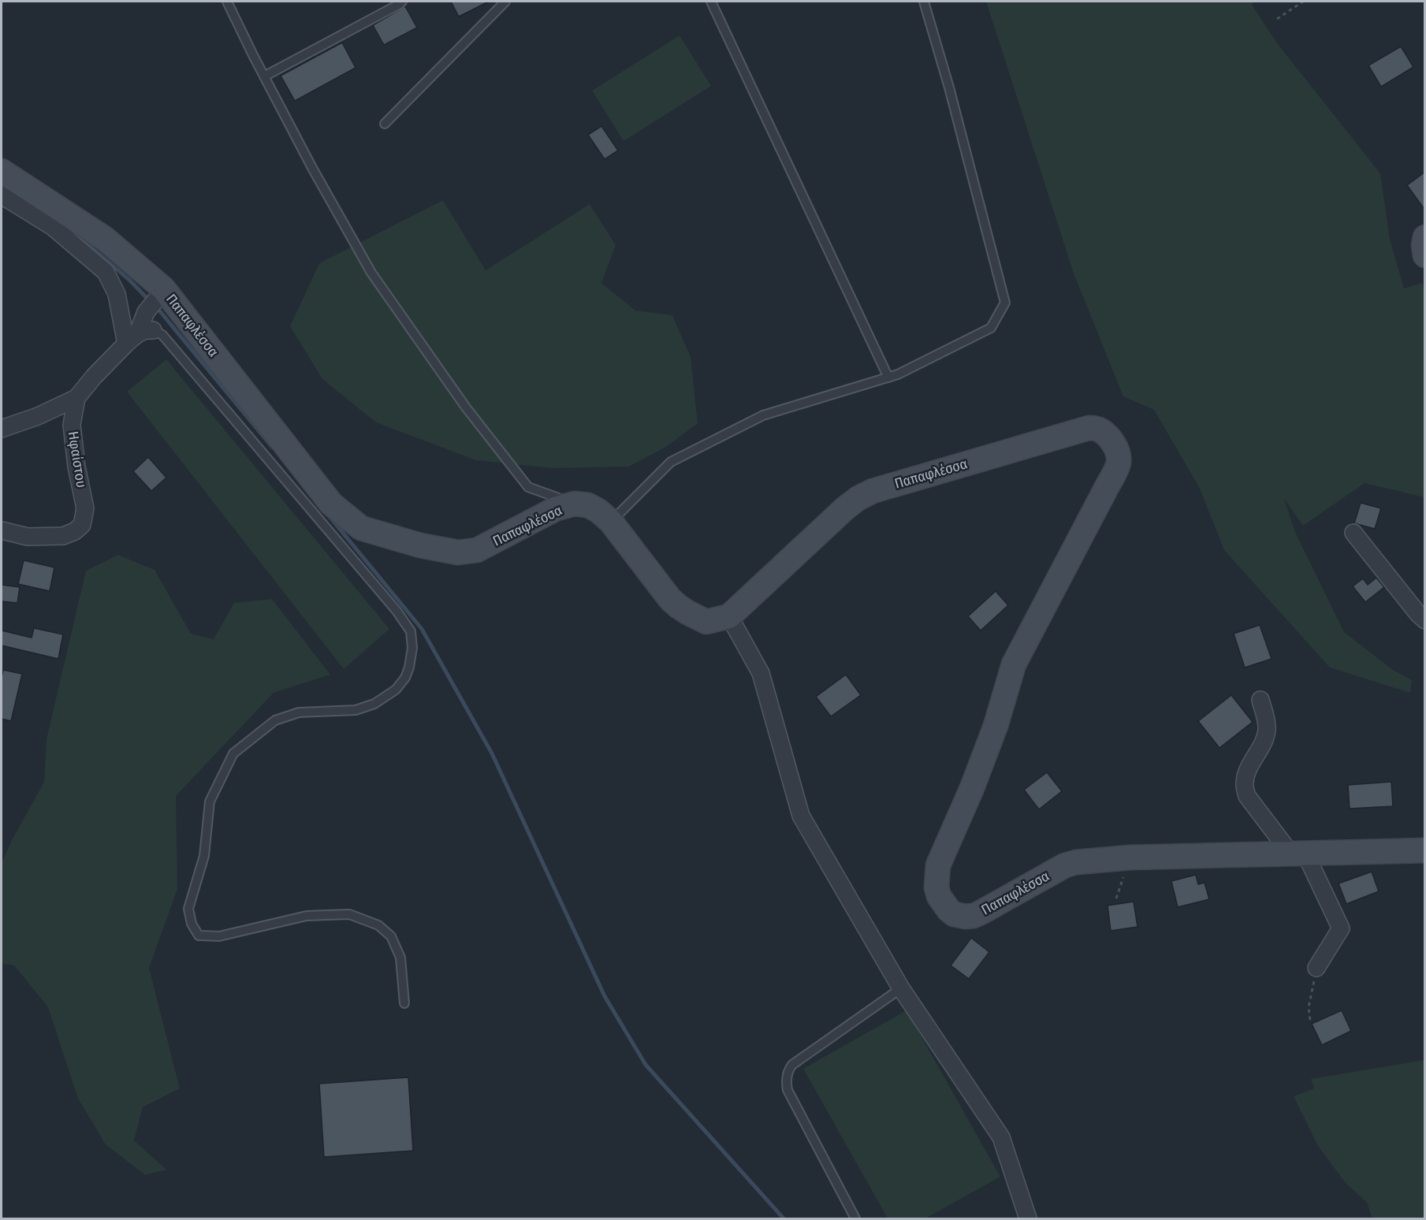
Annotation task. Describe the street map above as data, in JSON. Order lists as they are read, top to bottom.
{
  "streets": {
    "street": ["Παπαφλέσσα", "Ηφαίστου"]
  },
  "crossings": [
    ["Παπαφλέσσα", "Ηφαίστου"]
  ]
}
